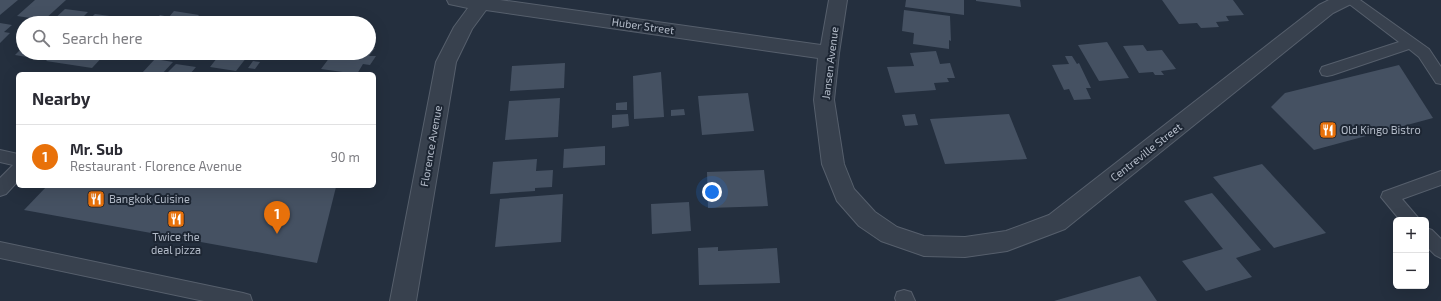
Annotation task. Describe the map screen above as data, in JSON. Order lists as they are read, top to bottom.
{
  "streets": {
    "street": [
      "Huber Street",
      "Jansen Avenue",
      "Florence Avenue",
      "Centreville Street"
    ]
  },
  "crossings": [
    ["Huber Street", "Jansen Avenue"],
    ["Huber Street", "Florence Avenue"],
    ["Jansen Avenue", "Centreville Street"]
  ],
  "places": {
    "restaurant": ["Old Kingo Bistro", "Bangkok Cuisine", "Twice the deal pizza"]
  },
  "page": {
    "search": "Search here",
    "heading": "Nearby",
    "list": [
      {
        "mark": "1",
        "name": "Mr. Sub",
        "note": "Restaurant · Florence Avenue",
        "value": "90 m"
      }
    ],
    "pins": "1",
    "map_buttons": ["+", "−"]
  }
}
